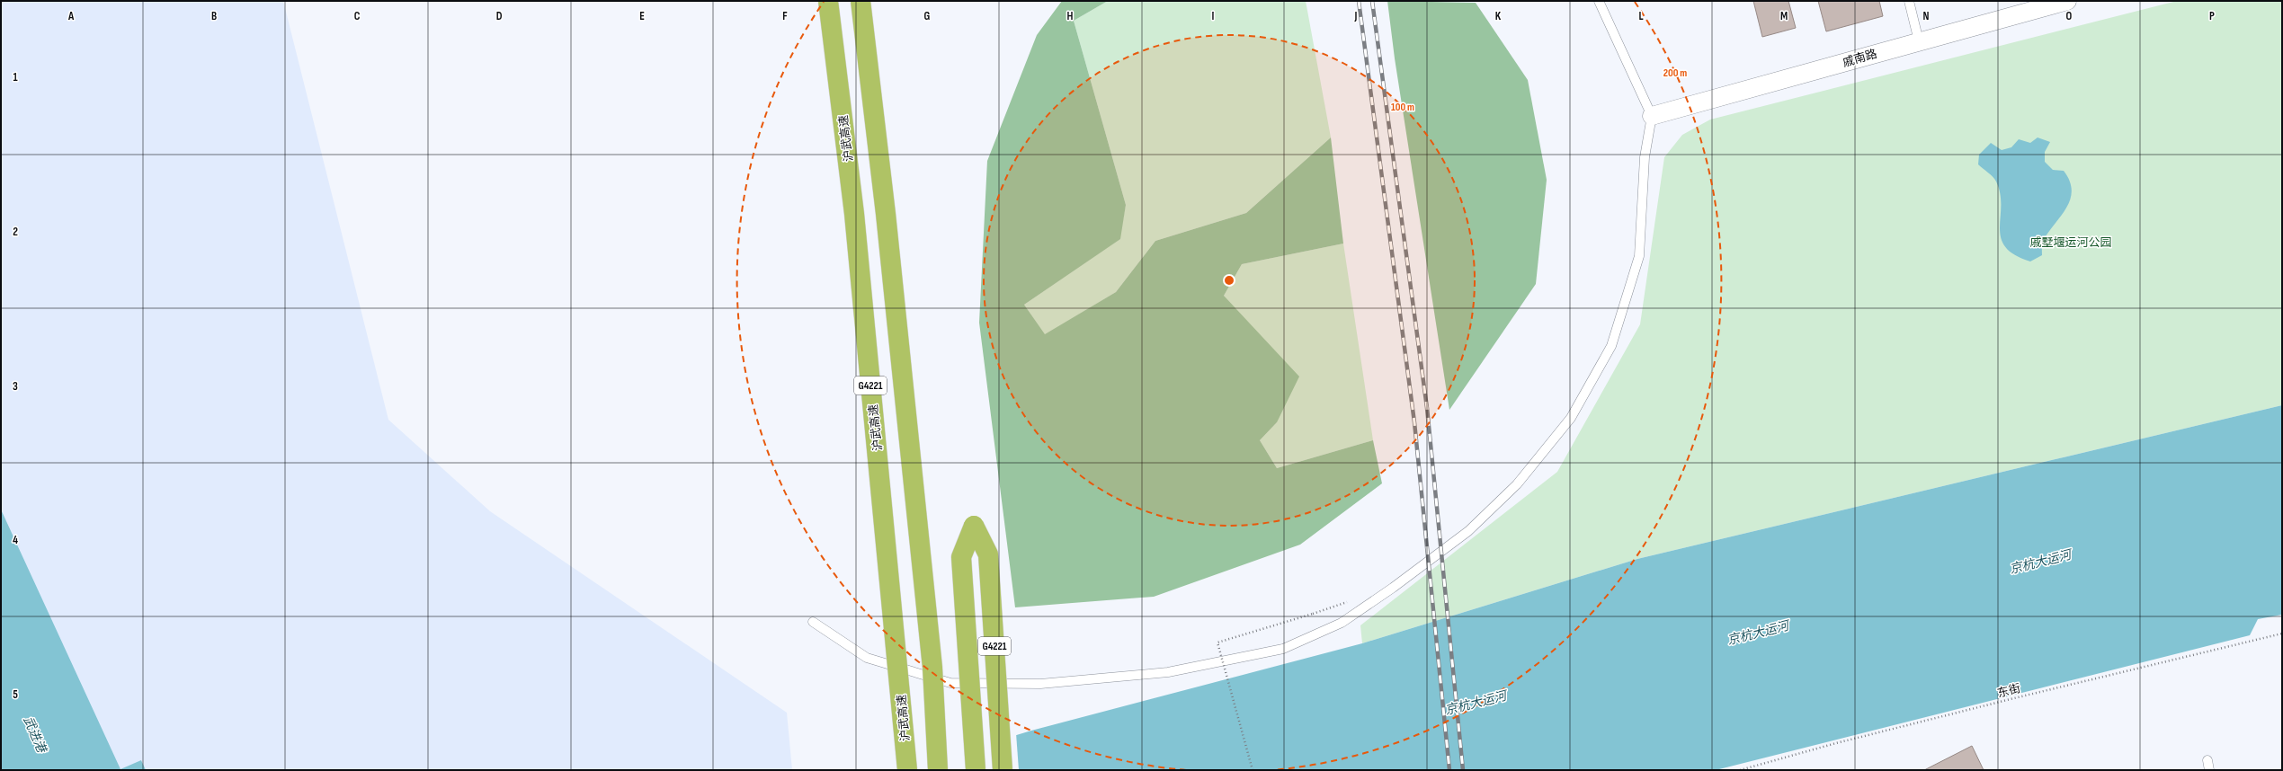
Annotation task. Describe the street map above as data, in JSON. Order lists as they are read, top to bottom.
{
  "streets": {
    "highway": ["沪武高速", "G4221"],
    "street": ["戚南路"],
    "path": ["东街"]
  },
  "water": ["京杭大运河", "武进港"],
  "parks": ["戚墅堰运河公园"],
  "grid": {
    "columns": [
      "A",
      "B",
      "C",
      "D",
      "E",
      "F",
      "G",
      "H",
      "I",
      "J",
      "K",
      "L",
      "M",
      "N",
      "O",
      "P"
    ],
    "rows": [
      "1",
      "2",
      "3",
      "4",
      "5"
    ]
  },
  "rings": ["200 m", "100 m"]
}
